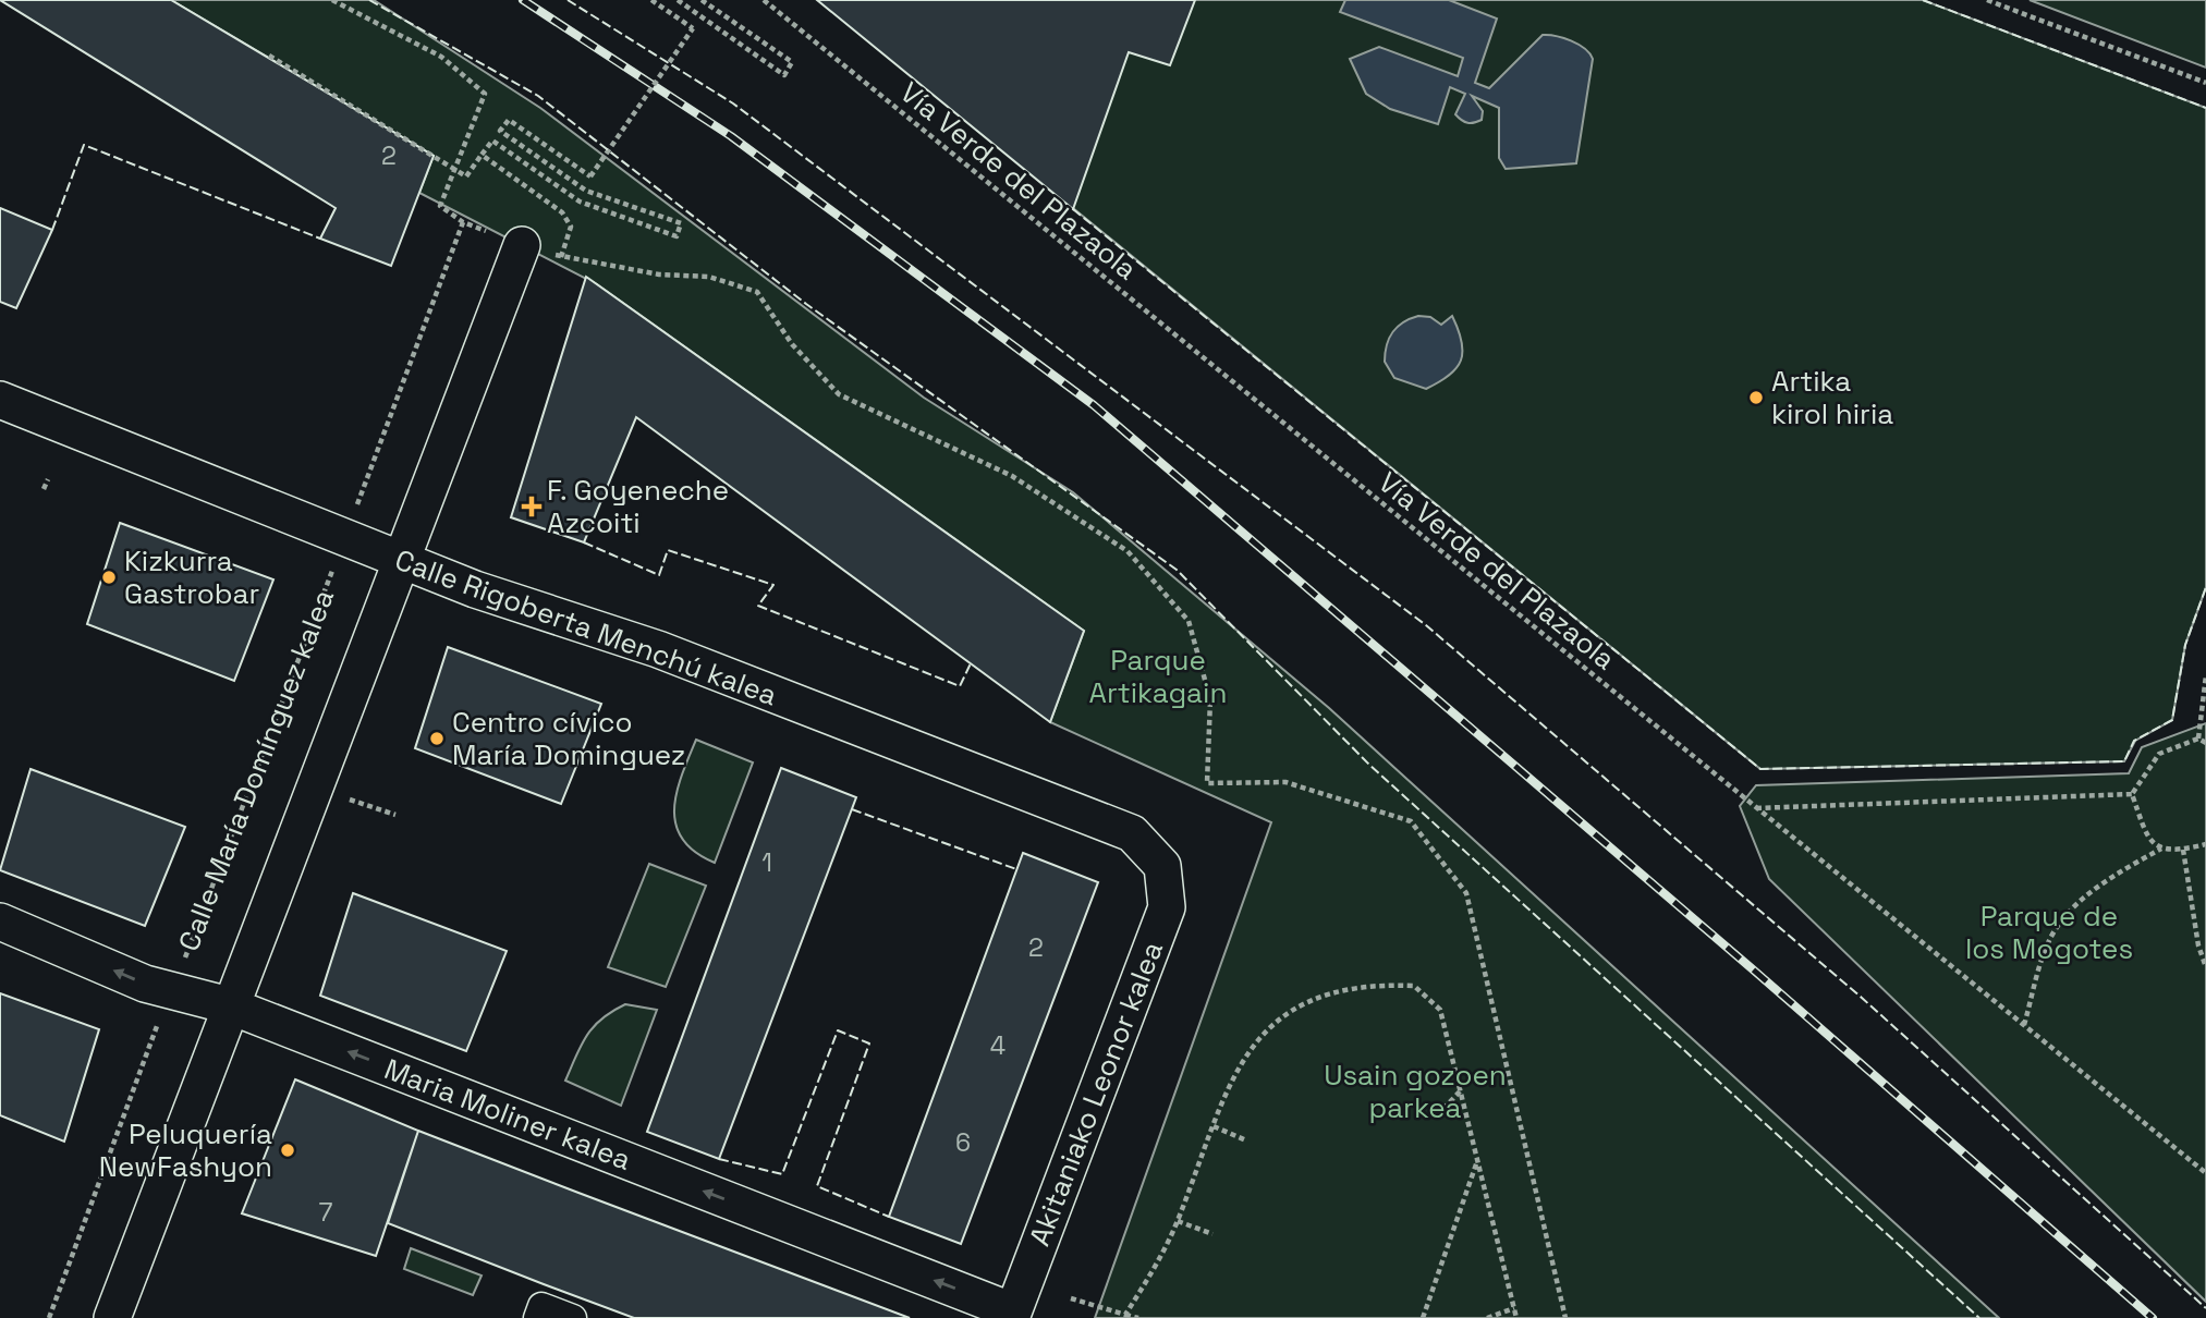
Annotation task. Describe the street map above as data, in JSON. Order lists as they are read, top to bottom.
{
  "streets": {
    "street": [
      "Calle Rigoberta Menchú kalea",
      "Calle María Domínguez kalea",
      "Akitaniako Leonor kalea",
      "Maria Moliner kalea"
    ],
    "path": ["Vía Verde del Plazaola"]
  },
  "crossings": [
    ["Calle Rigoberta Menchú kalea", "Calle María Domínguez kalea"],
    ["Calle Rigoberta Menchú kalea", "Akitaniako Leonor kalea"],
    ["Calle María Domínguez kalea", "Maria Moliner kalea"],
    ["Akitaniako Leonor kalea", "Maria Moliner kalea"]
  ],
  "one_way": ["Maria Moliner kalea"],
  "parks": ["Parque Artikagain", "Parque de los Mogotes", "Usain gozoen parkea"],
  "places": {
    "other": [
      "Artika kirol hiria",
      "Kizkurra Gastrobar",
      "Centro cívico María Dominguez",
      "Peluquería NewFashyon"
    ],
    "health": ["F. Goyeneche Azcoiti"]
  },
  "house_numbers": [
    "2",
    "1",
    "2",
    "4",
    "6",
    "7"
  ]
}
